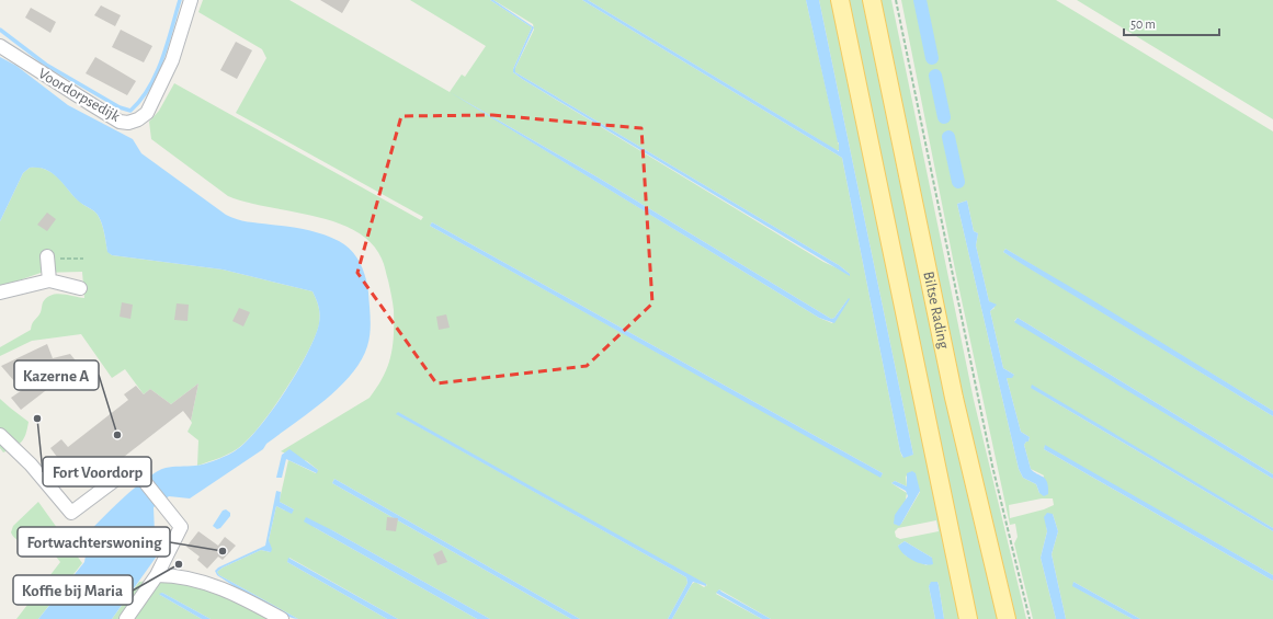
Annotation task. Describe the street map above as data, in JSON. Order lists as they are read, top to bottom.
{
  "streets": {
    "main road": ["Biltse Rading"],
    "street": ["Voordorpsedijk"]
  },
  "places": [
    "Fort Voordorp",
    "Kazerne A",
    "Fortwachterswoning",
    "Koffie bij Maria"
  ],
  "scale_bar": "50 m"
}
